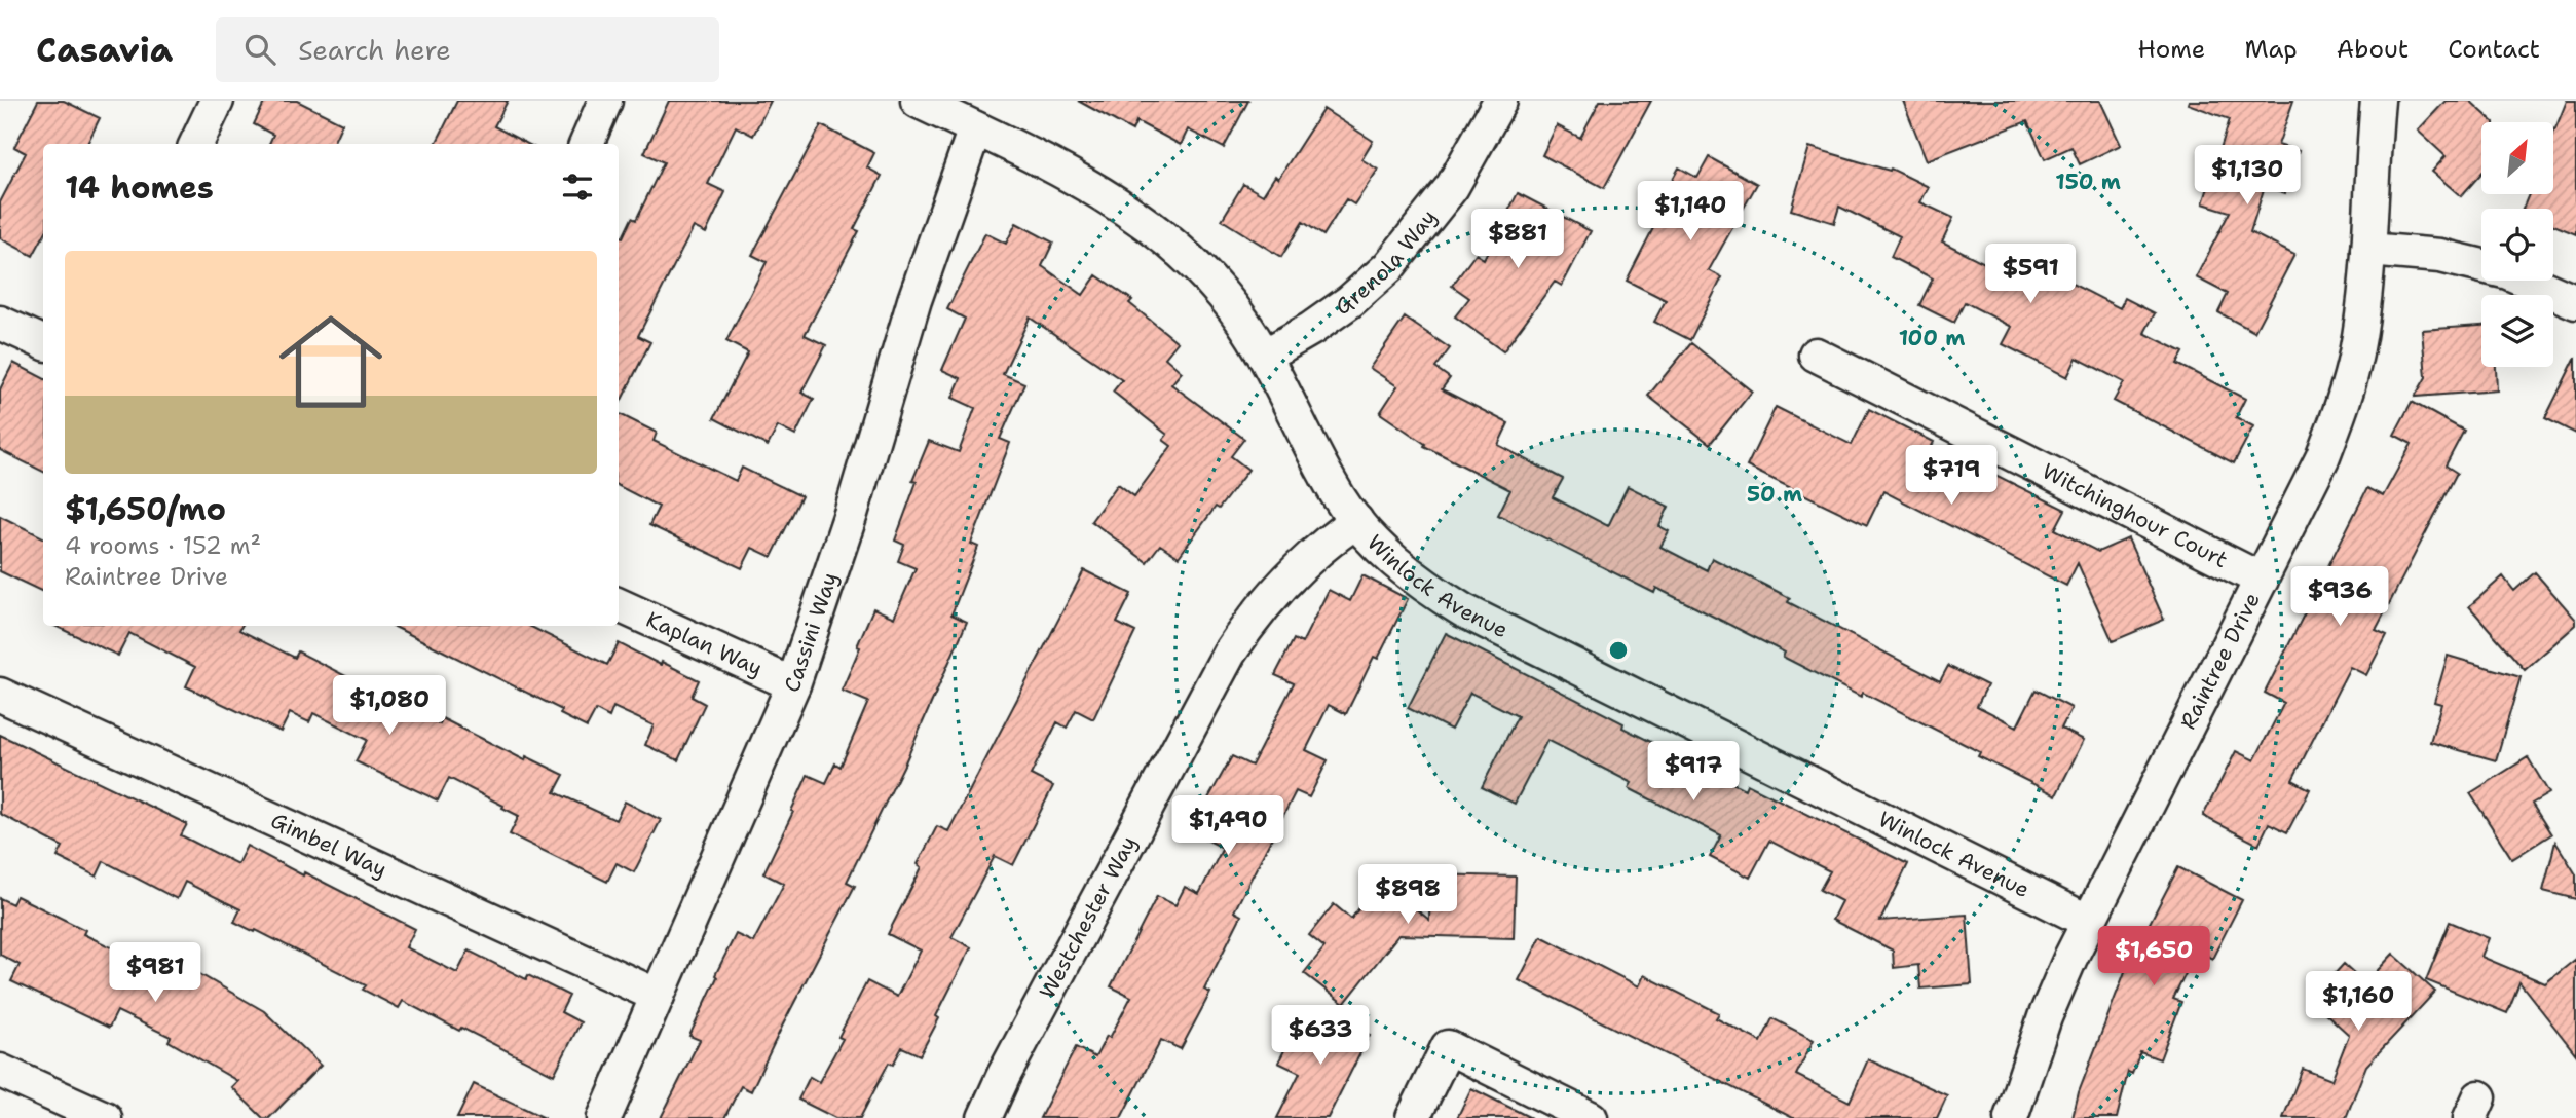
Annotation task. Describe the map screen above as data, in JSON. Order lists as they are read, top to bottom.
{
  "streets": {
    "street": [
      "Grenola Way",
      "Witchinghour Court",
      "Winlock Avenue",
      "Cassini Way",
      "Kaplan Way",
      "Raintree Drive",
      "Gimbel Way",
      "Westchester Way"
    ]
  },
  "crossings": [
    ["Grenola Way", "Winlock Avenue"],
    ["Witchinghour Court", "Raintree Drive"],
    ["Winlock Avenue", "Cassini Way"],
    ["Winlock Avenue", "Raintree Drive"],
    ["Winlock Avenue", "Westchester Way"],
    ["Cassini Way", "Kaplan Way"],
    ["Cassini Way", "Gimbel Way"]
  ],
  "north": "top right",
  "page": {
    "header": "Casavia",
    "search": "Search here",
    "nav": [
      "Home",
      "Map",
      "About",
      "Contact"
    ],
    "heading": "14 homes",
    "price": [
      "$1,130",
      "$1,140",
      "$881",
      "$591",
      "$719",
      "$936",
      "$1,080",
      "$917",
      "$1,490",
      "$898",
      "$1,650",
      "$981",
      "$1,160",
      "$633"
    ],
    "list": [
      {
        "name": "$1,650/mo",
        "note": "4 rooms · 152 m² · Raintree Drive"
      }
    ]
  },
  "rings": ["150 m", "100 m", "50 m"]
}
